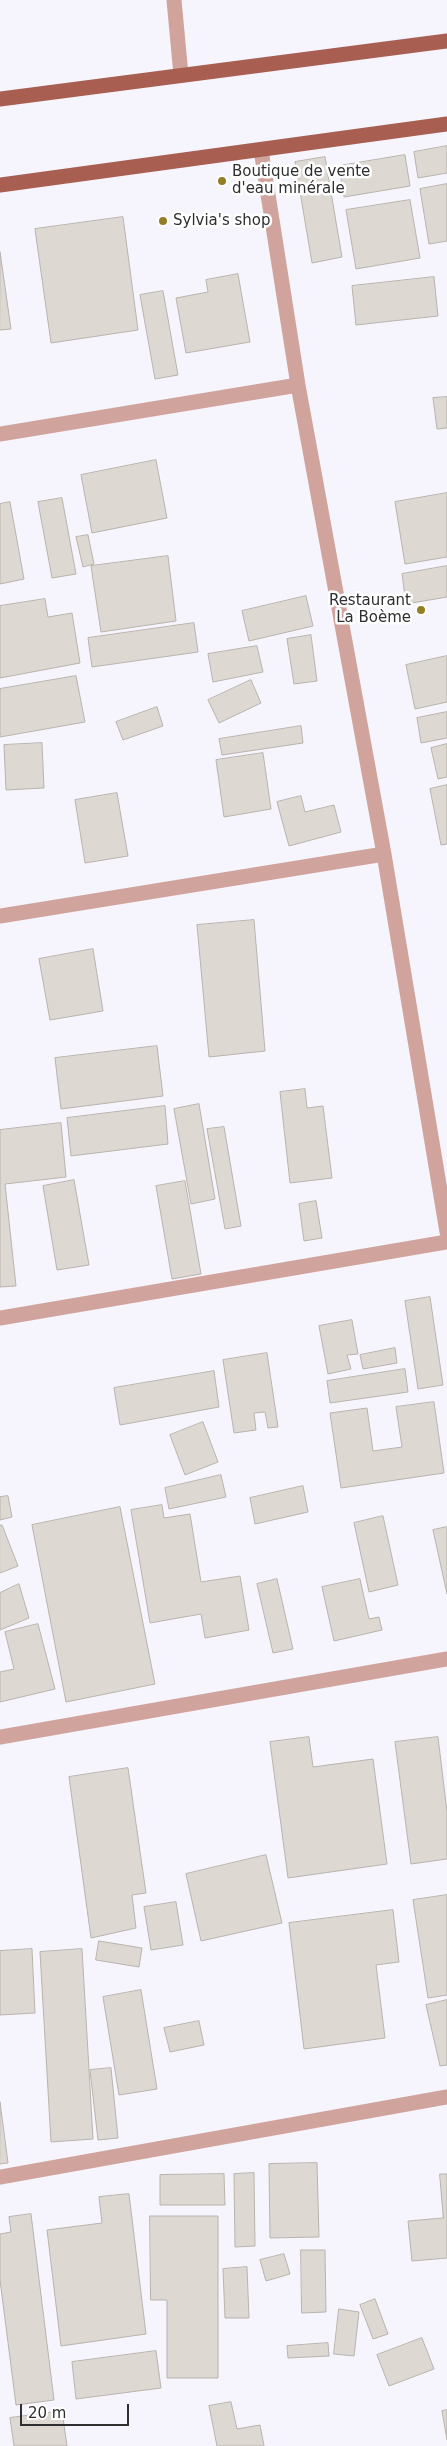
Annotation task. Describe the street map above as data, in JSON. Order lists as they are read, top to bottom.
{
  "places": ["Boutique de vente d'eau minérale", "Sylvia's shop", "Restaurant La Boème"],
  "scale_bar": "20 m"
}
